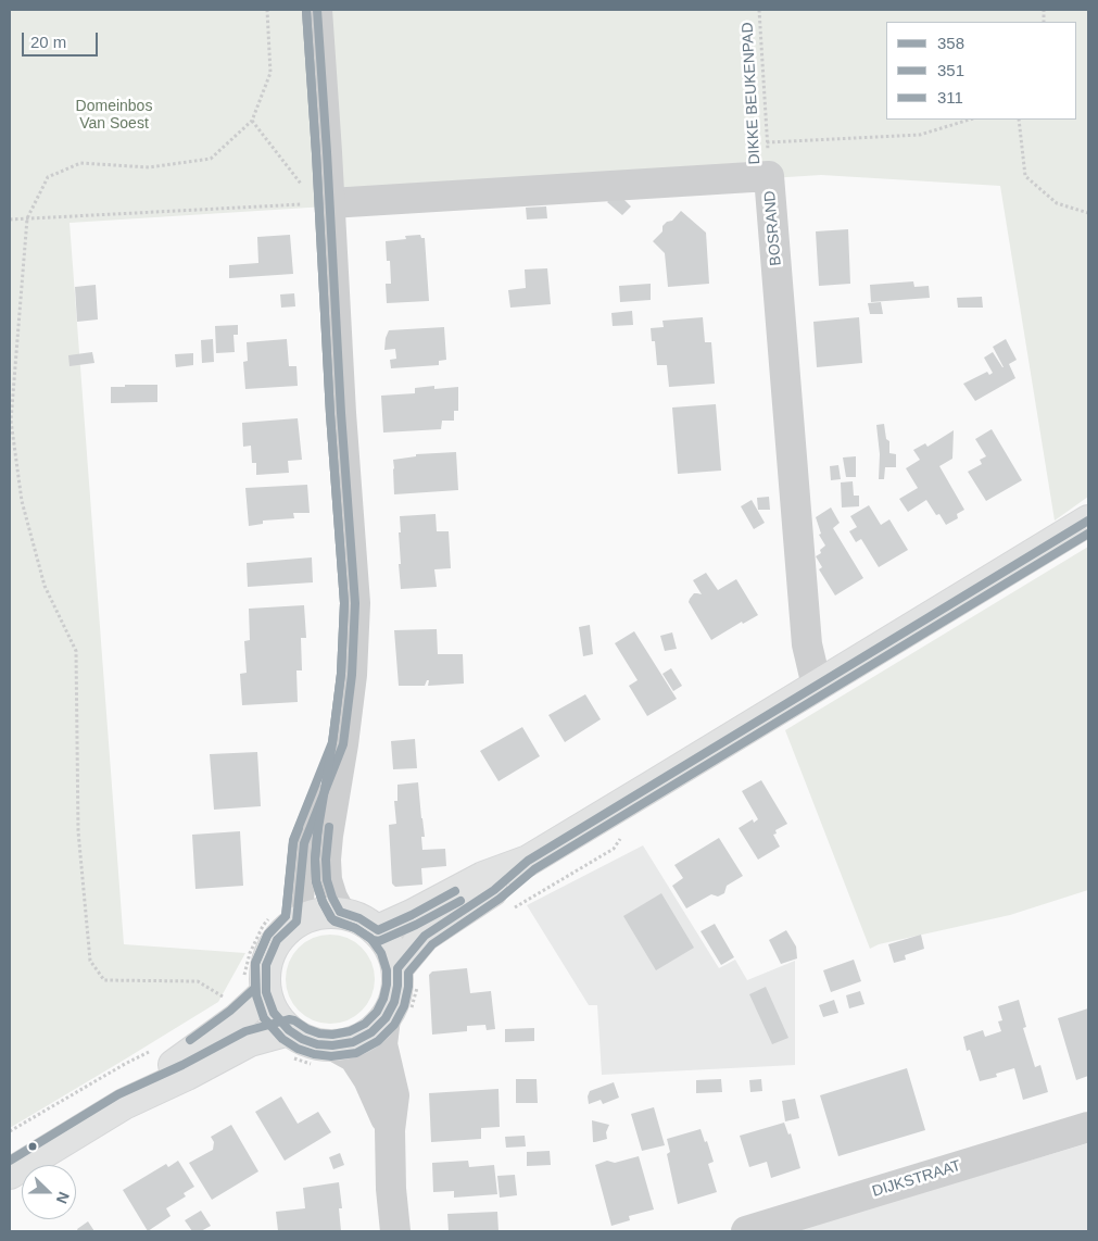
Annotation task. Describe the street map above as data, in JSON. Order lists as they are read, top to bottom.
{
  "streets": {
    "street": ["BOSRAND", "DIJKSTRAAT"],
    "path": ["DIKKE BEUKENPAD"]
  },
  "crossings": [
    ["DIKKE BEUKENPAD", "BOSRAND"]
  ],
  "parks": ["Domeinbos Van Soest"],
  "lines": ["transit line 358", "transit line 351", "transit line 311"],
  "legend": ["358", "351", "311"],
  "scale_bar": "20 m",
  "north": "right"
}
